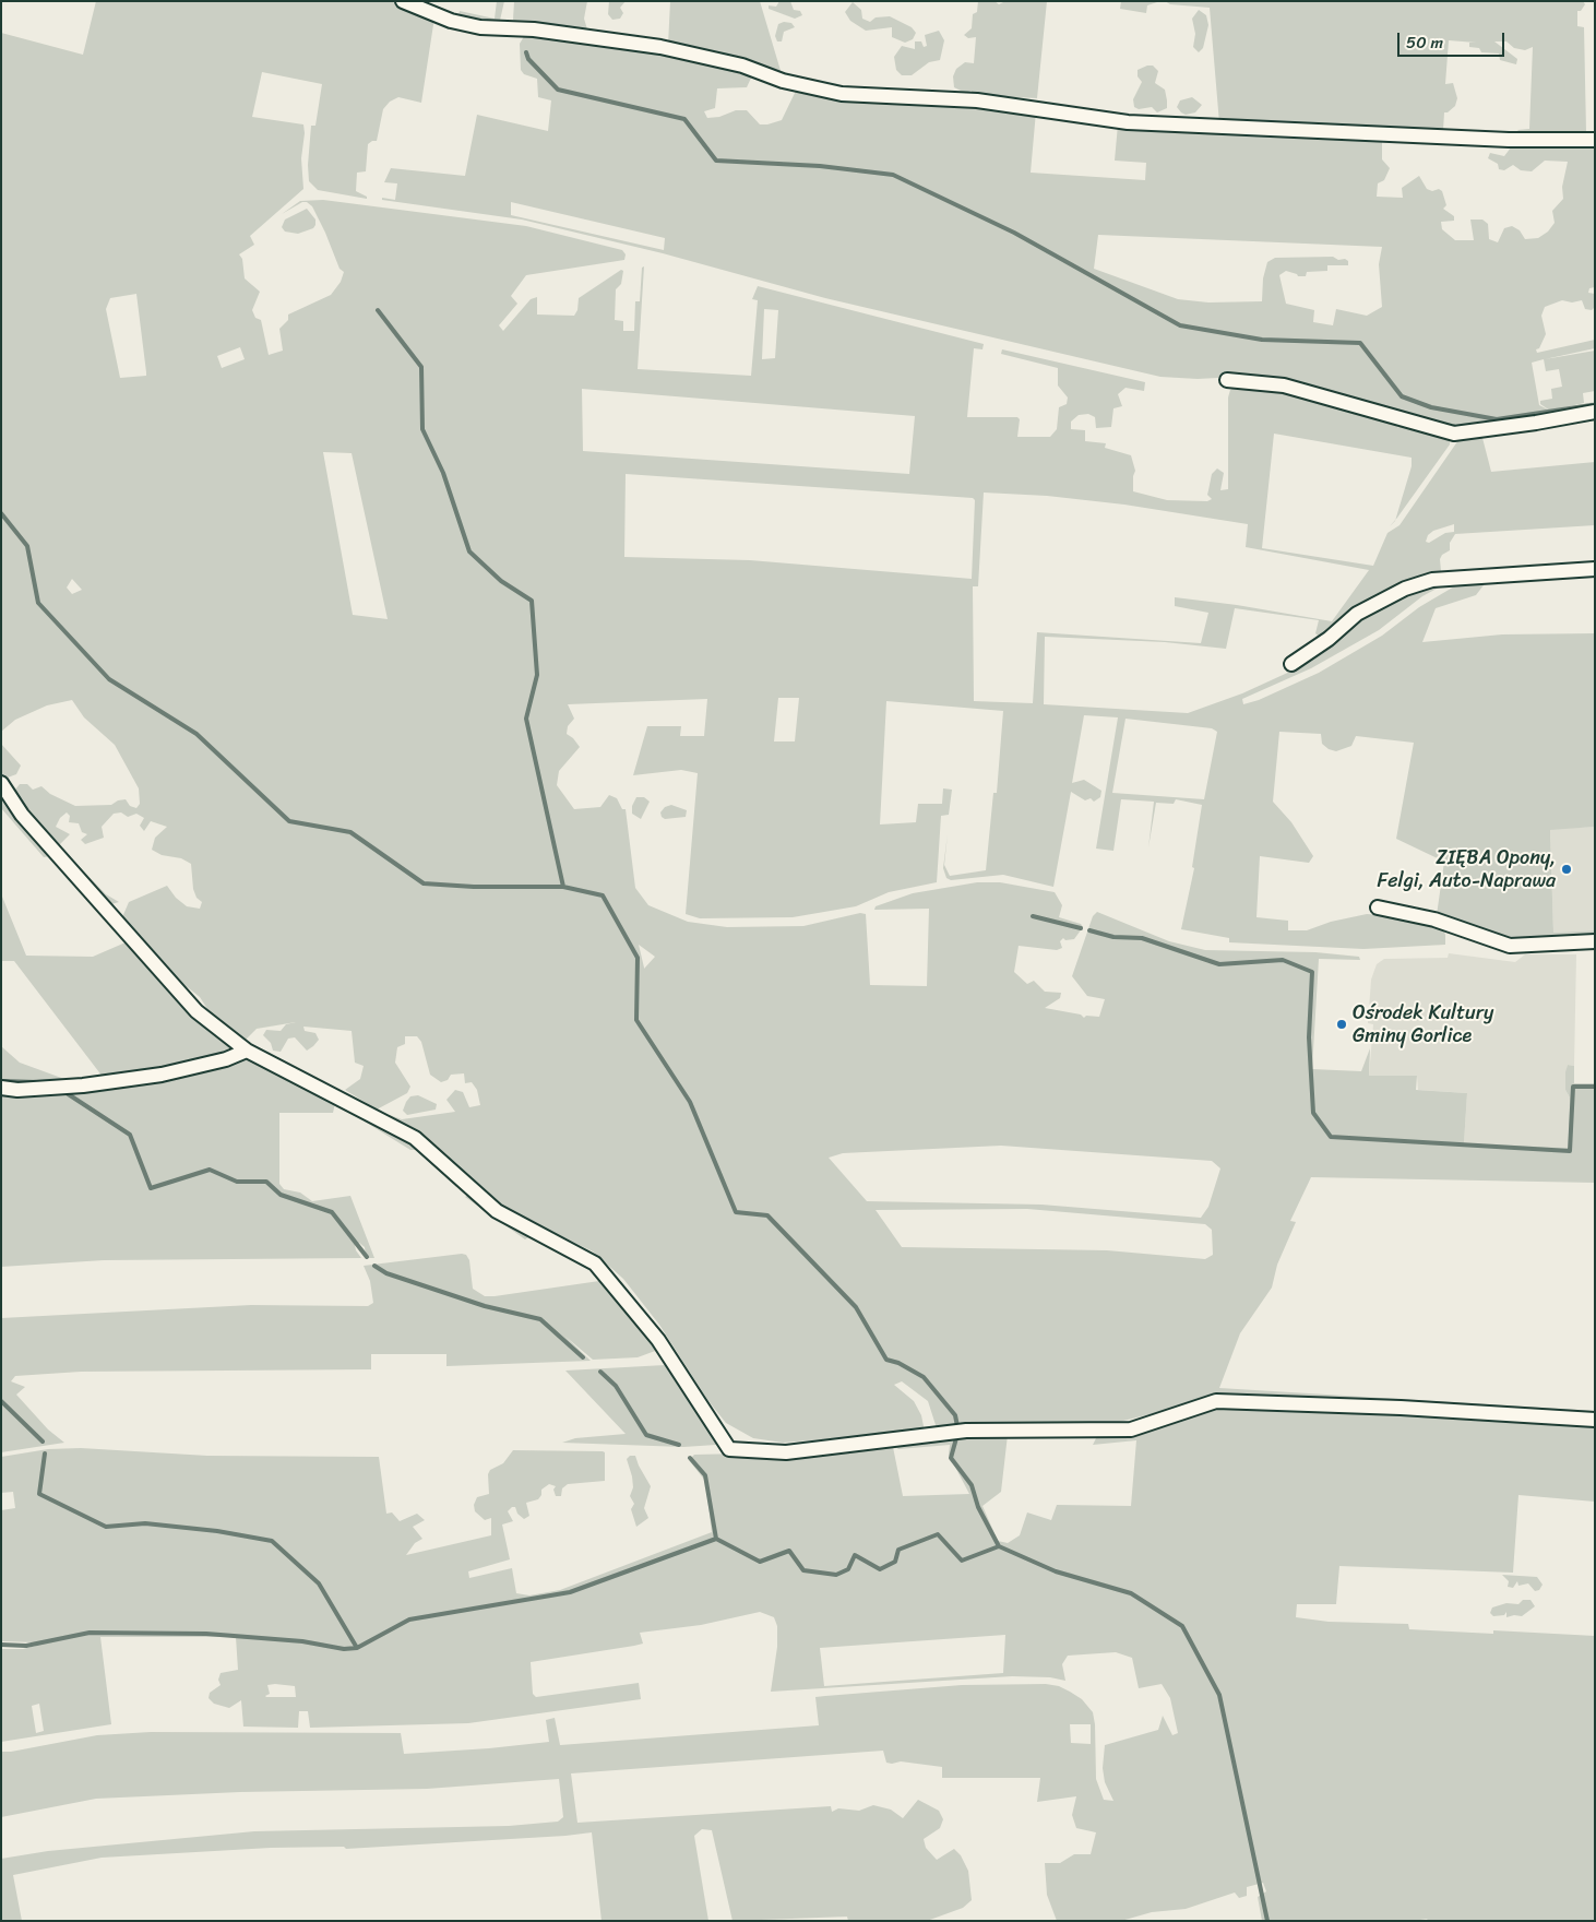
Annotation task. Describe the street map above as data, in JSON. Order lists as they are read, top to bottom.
{
  "places": ["ZIĘBA Opony, Felgi, Auto-Naprawa", "Ośrodek Kultury Gminy Gorlice"],
  "scale_bar": "50 m"
}
